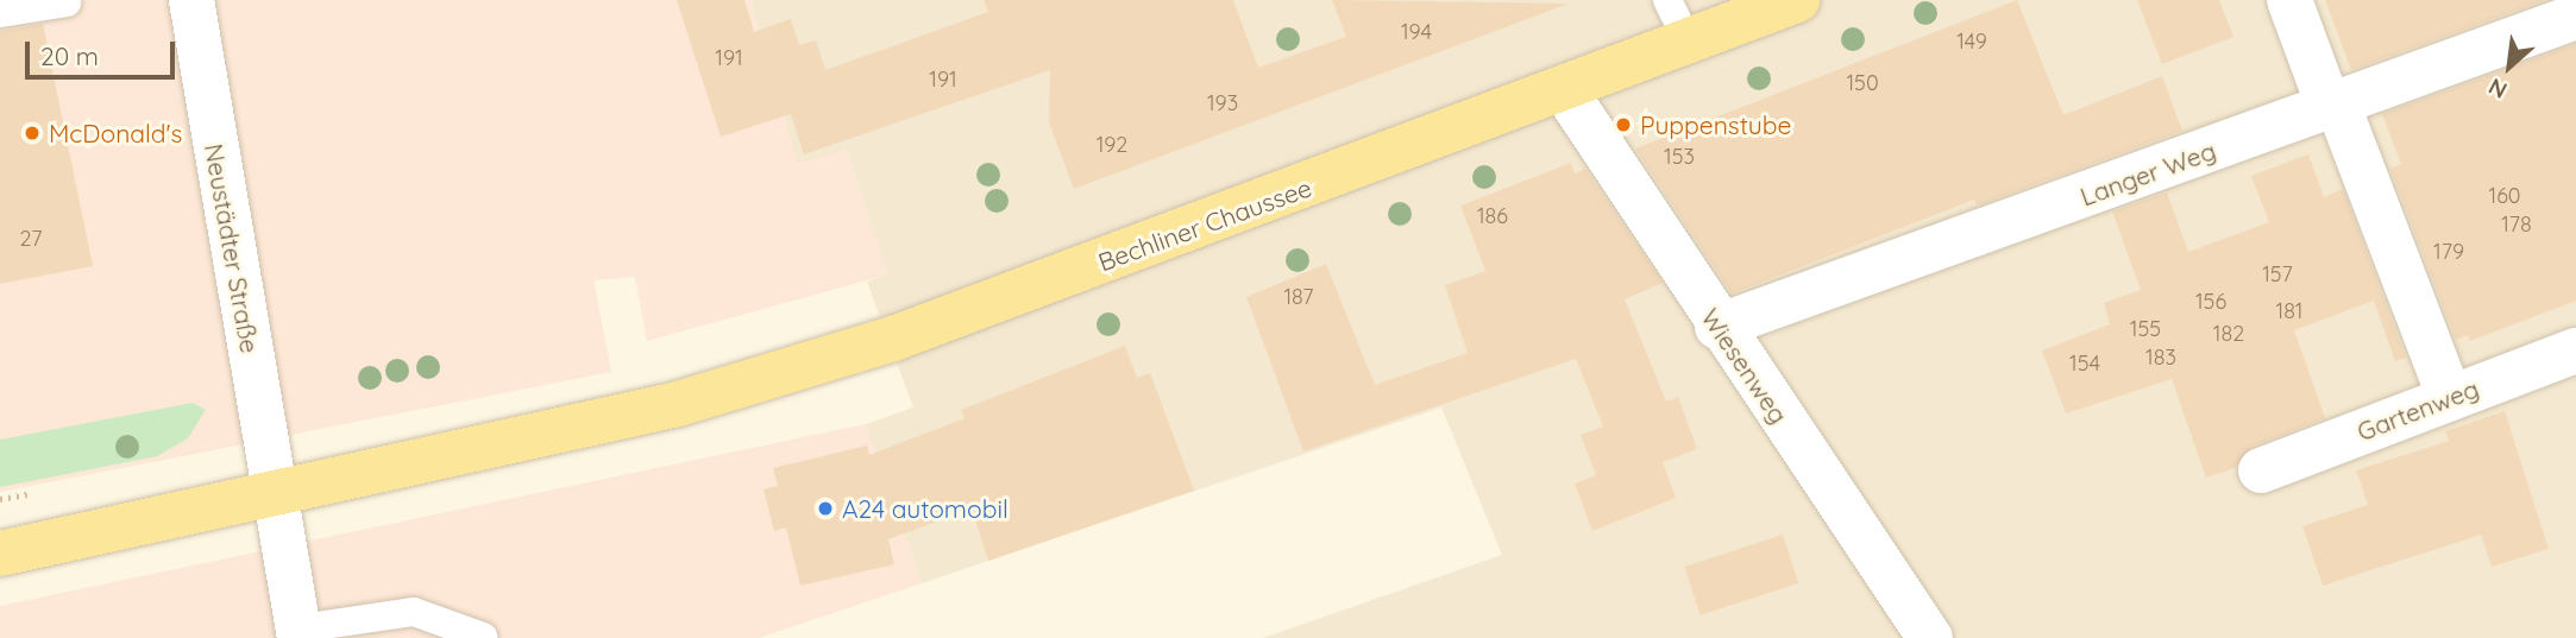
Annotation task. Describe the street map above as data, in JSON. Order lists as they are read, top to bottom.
{
  "streets": {
    "main road": ["Bechliner Chaussee"],
    "street": [
      "Langer Weg",
      "Neustädter Straße",
      "Wiesenweg",
      "Gartenweg"
    ]
  },
  "crossings": [
    ["Langer Weg", "Wiesenweg"],
    ["Bechliner Chaussee", "Neustädter Straße"],
    ["Bechliner Chaussee", "Wiesenweg"]
  ],
  "places": ["Puppenstube", "McDonald's", "A24 automobil"],
  "house_numbers": [
    "194",
    "149",
    "191",
    "191",
    "150",
    "193",
    "192",
    "153",
    "160",
    "186",
    "178",
    "27",
    "179",
    "157",
    "187",
    "156",
    "181",
    "155",
    "182",
    "183",
    "154"
  ],
  "scale_bar": "20 m",
  "north": "bottom left"
}
